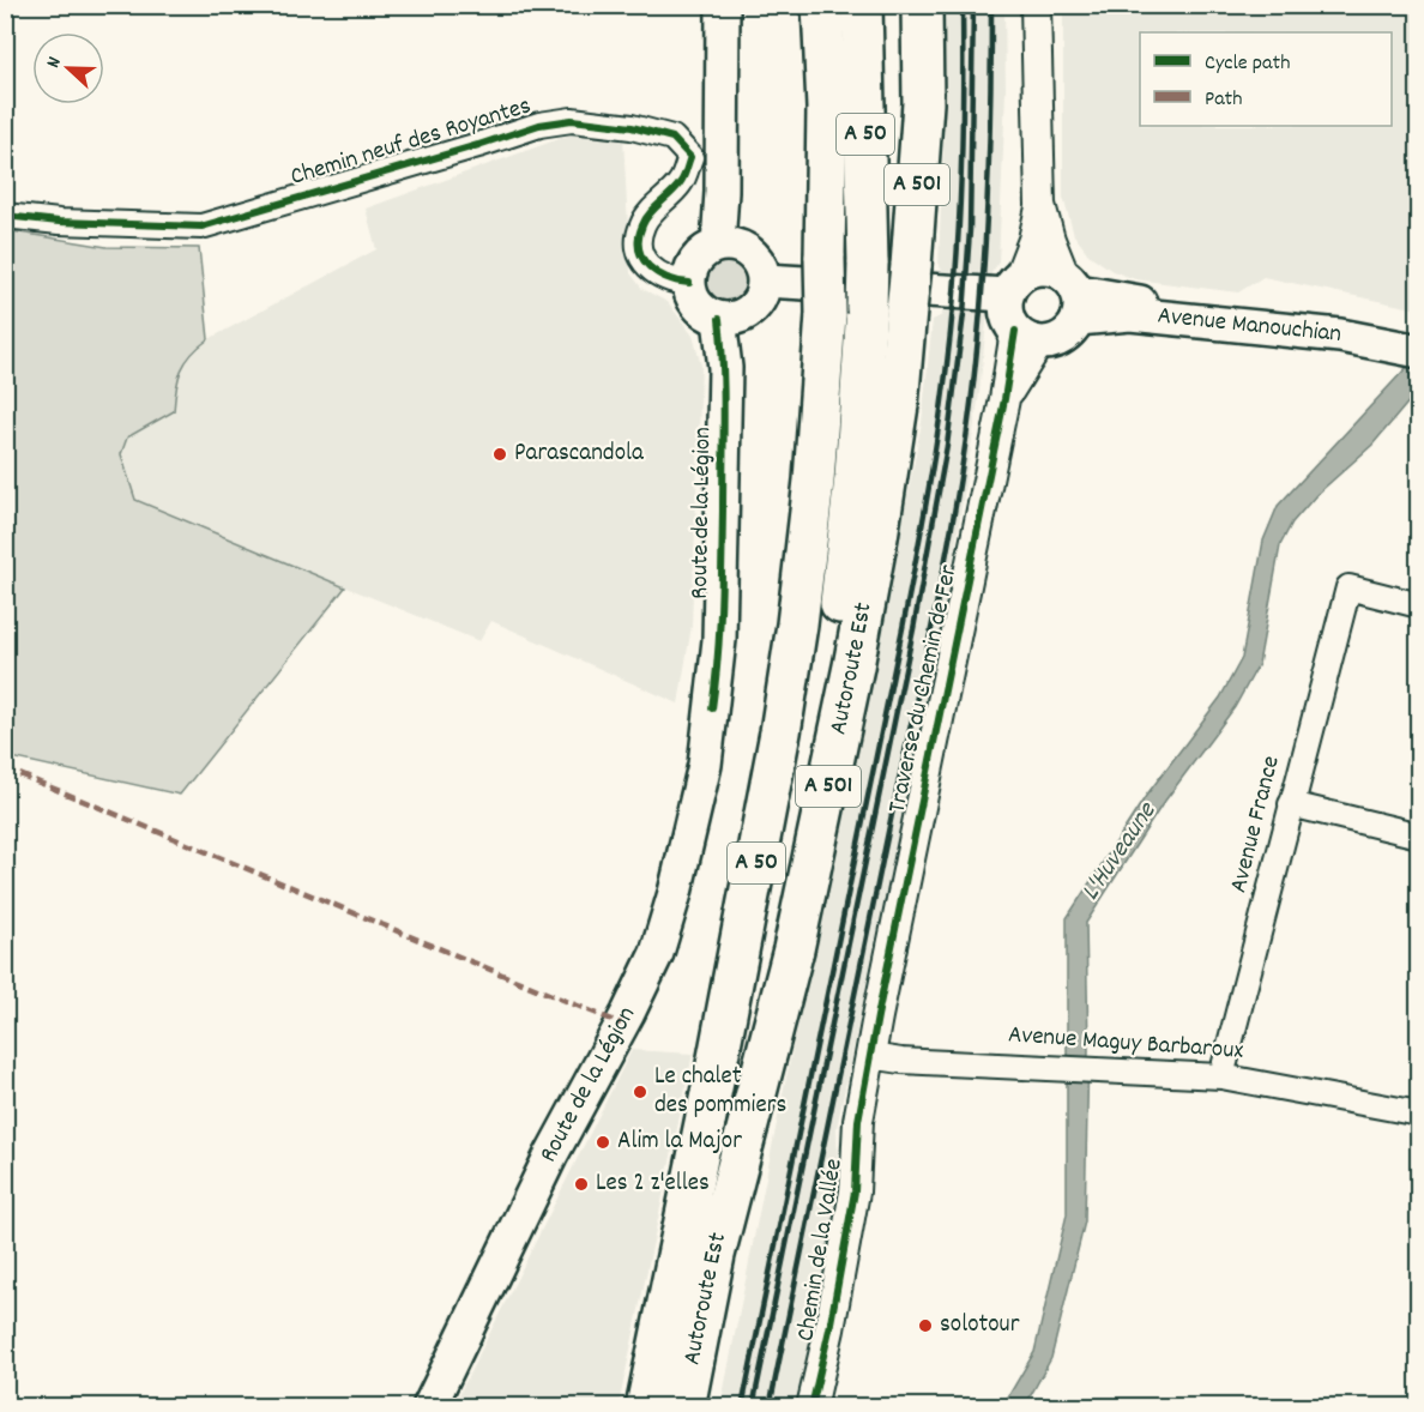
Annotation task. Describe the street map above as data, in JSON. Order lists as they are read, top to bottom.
{
  "streets": {
    "highway": ["A 50", "A 501", "Autoroute Est"],
    "main road": ["Avenue Manouchian", "Route de la Légion"],
    "street": [
      "Chemin neuf des Royantes",
      "Traverse du Chemin de Fer",
      "Avenue France",
      "Avenue Maguy Barbaroux",
      "Chemin de la Vallée"
    ]
  },
  "crossings": [
    ["A 50", "Autoroute Est"],
    ["Chemin neuf des Royantes", "Route de la Légion"],
    ["Avenue Manouchian", "Traverse du Chemin de Fer"],
    ["Traverse du Chemin de Fer", "Avenue Maguy Barbaroux"],
    ["Traverse du Chemin de Fer", "Chemin de la Vallée"],
    ["Avenue France", "Avenue Maguy Barbaroux"],
    ["Avenue Maguy Barbaroux", "Chemin de la Vallée"]
  ],
  "water": ["L'Huveaune"],
  "places": [
    "Parascandola",
    "Le chalet des pommiers",
    "Alim la Major",
    "Les 2 z'elles",
    "solotour"
  ],
  "legend": ["Cycle path", "Path"],
  "north": "left"
}
